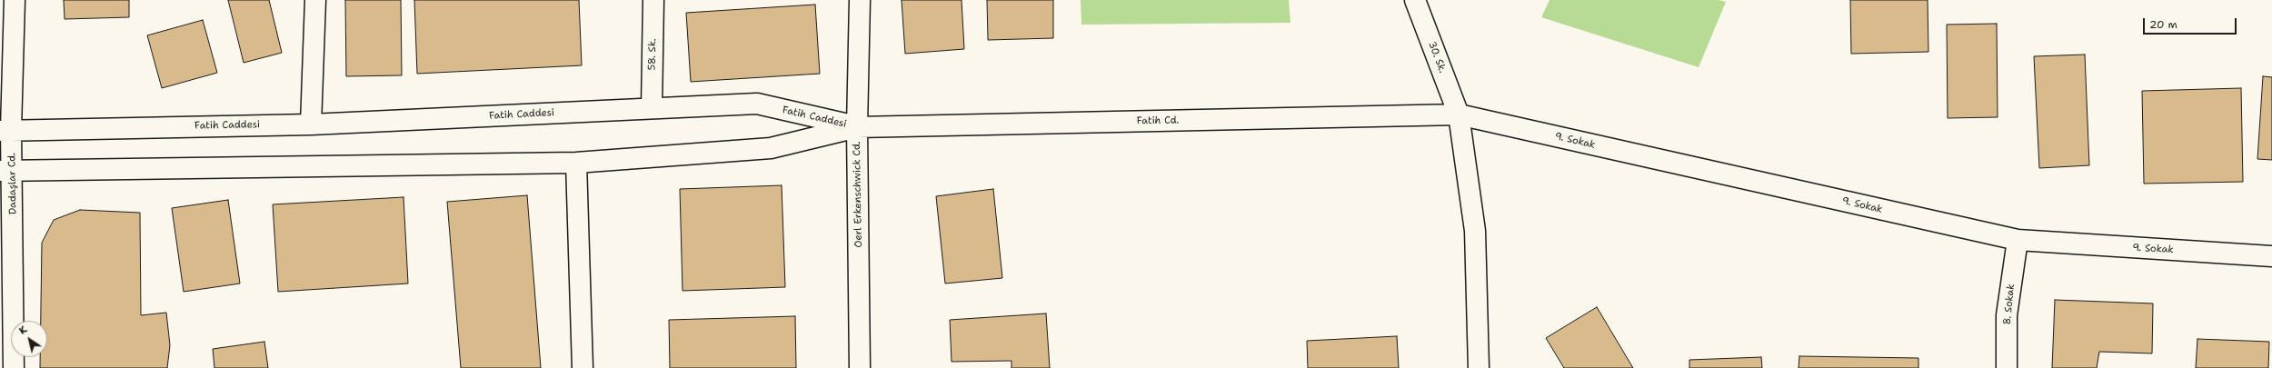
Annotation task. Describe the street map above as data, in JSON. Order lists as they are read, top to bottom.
{
  "streets": {
    "street": [
      "58. Sk.",
      "30. Sk.",
      "Fatih Caddesi",
      "Fatih Cd.",
      "9. Sokak",
      "Dadaşlar Cd.",
      "Oerl Erkenschwick Cd.",
      "8. Sokak"
    ]
  },
  "crossings": [
    ["58. Sk.", "Fatih Caddesi"],
    ["30. Sk.", "Fatih Cd."],
    ["30. Sk.", "9. Sokak"],
    ["Fatih Caddesi", "Fatih Cd."],
    ["Fatih Caddesi", "Dadaşlar Cd."],
    ["Fatih Caddesi", "Oerl Erkenschwick Cd."],
    ["Fatih Cd.", "9. Sokak"],
    ["Fatih Cd.", "Oerl Erkenschwick Cd."],
    ["9. Sokak", "8. Sokak"]
  ],
  "scale_bar": "20 m",
  "north": "top left"
}
